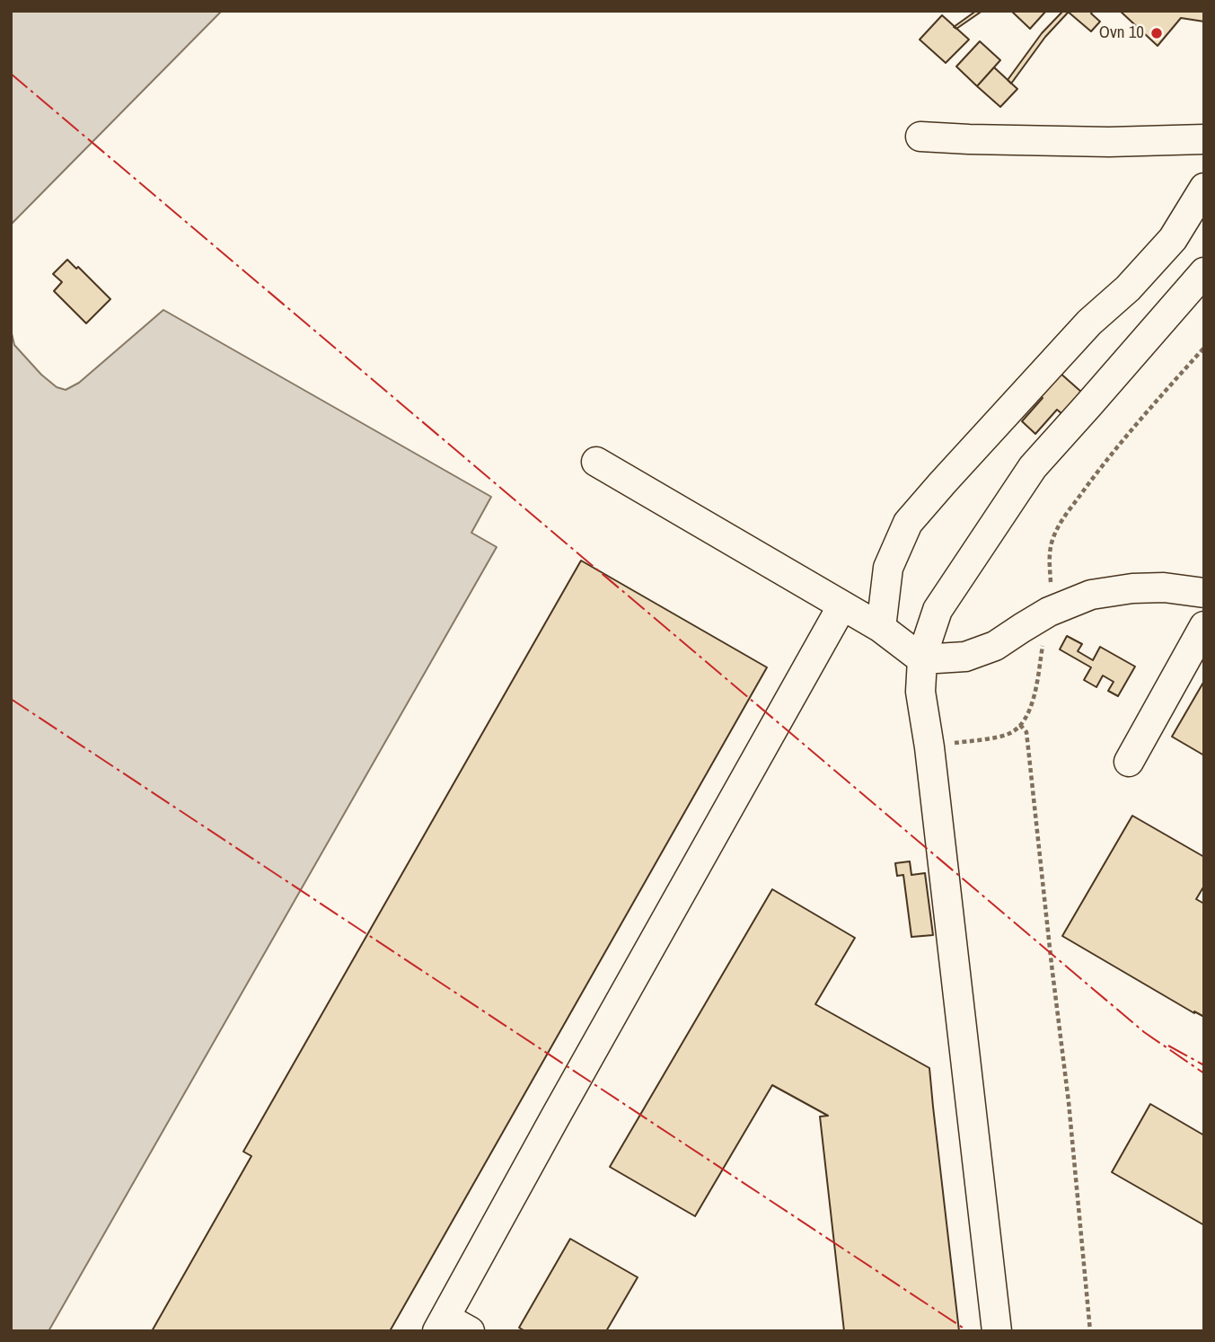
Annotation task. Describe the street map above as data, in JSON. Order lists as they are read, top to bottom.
{
  "places": ["Ovn 10"]
}
